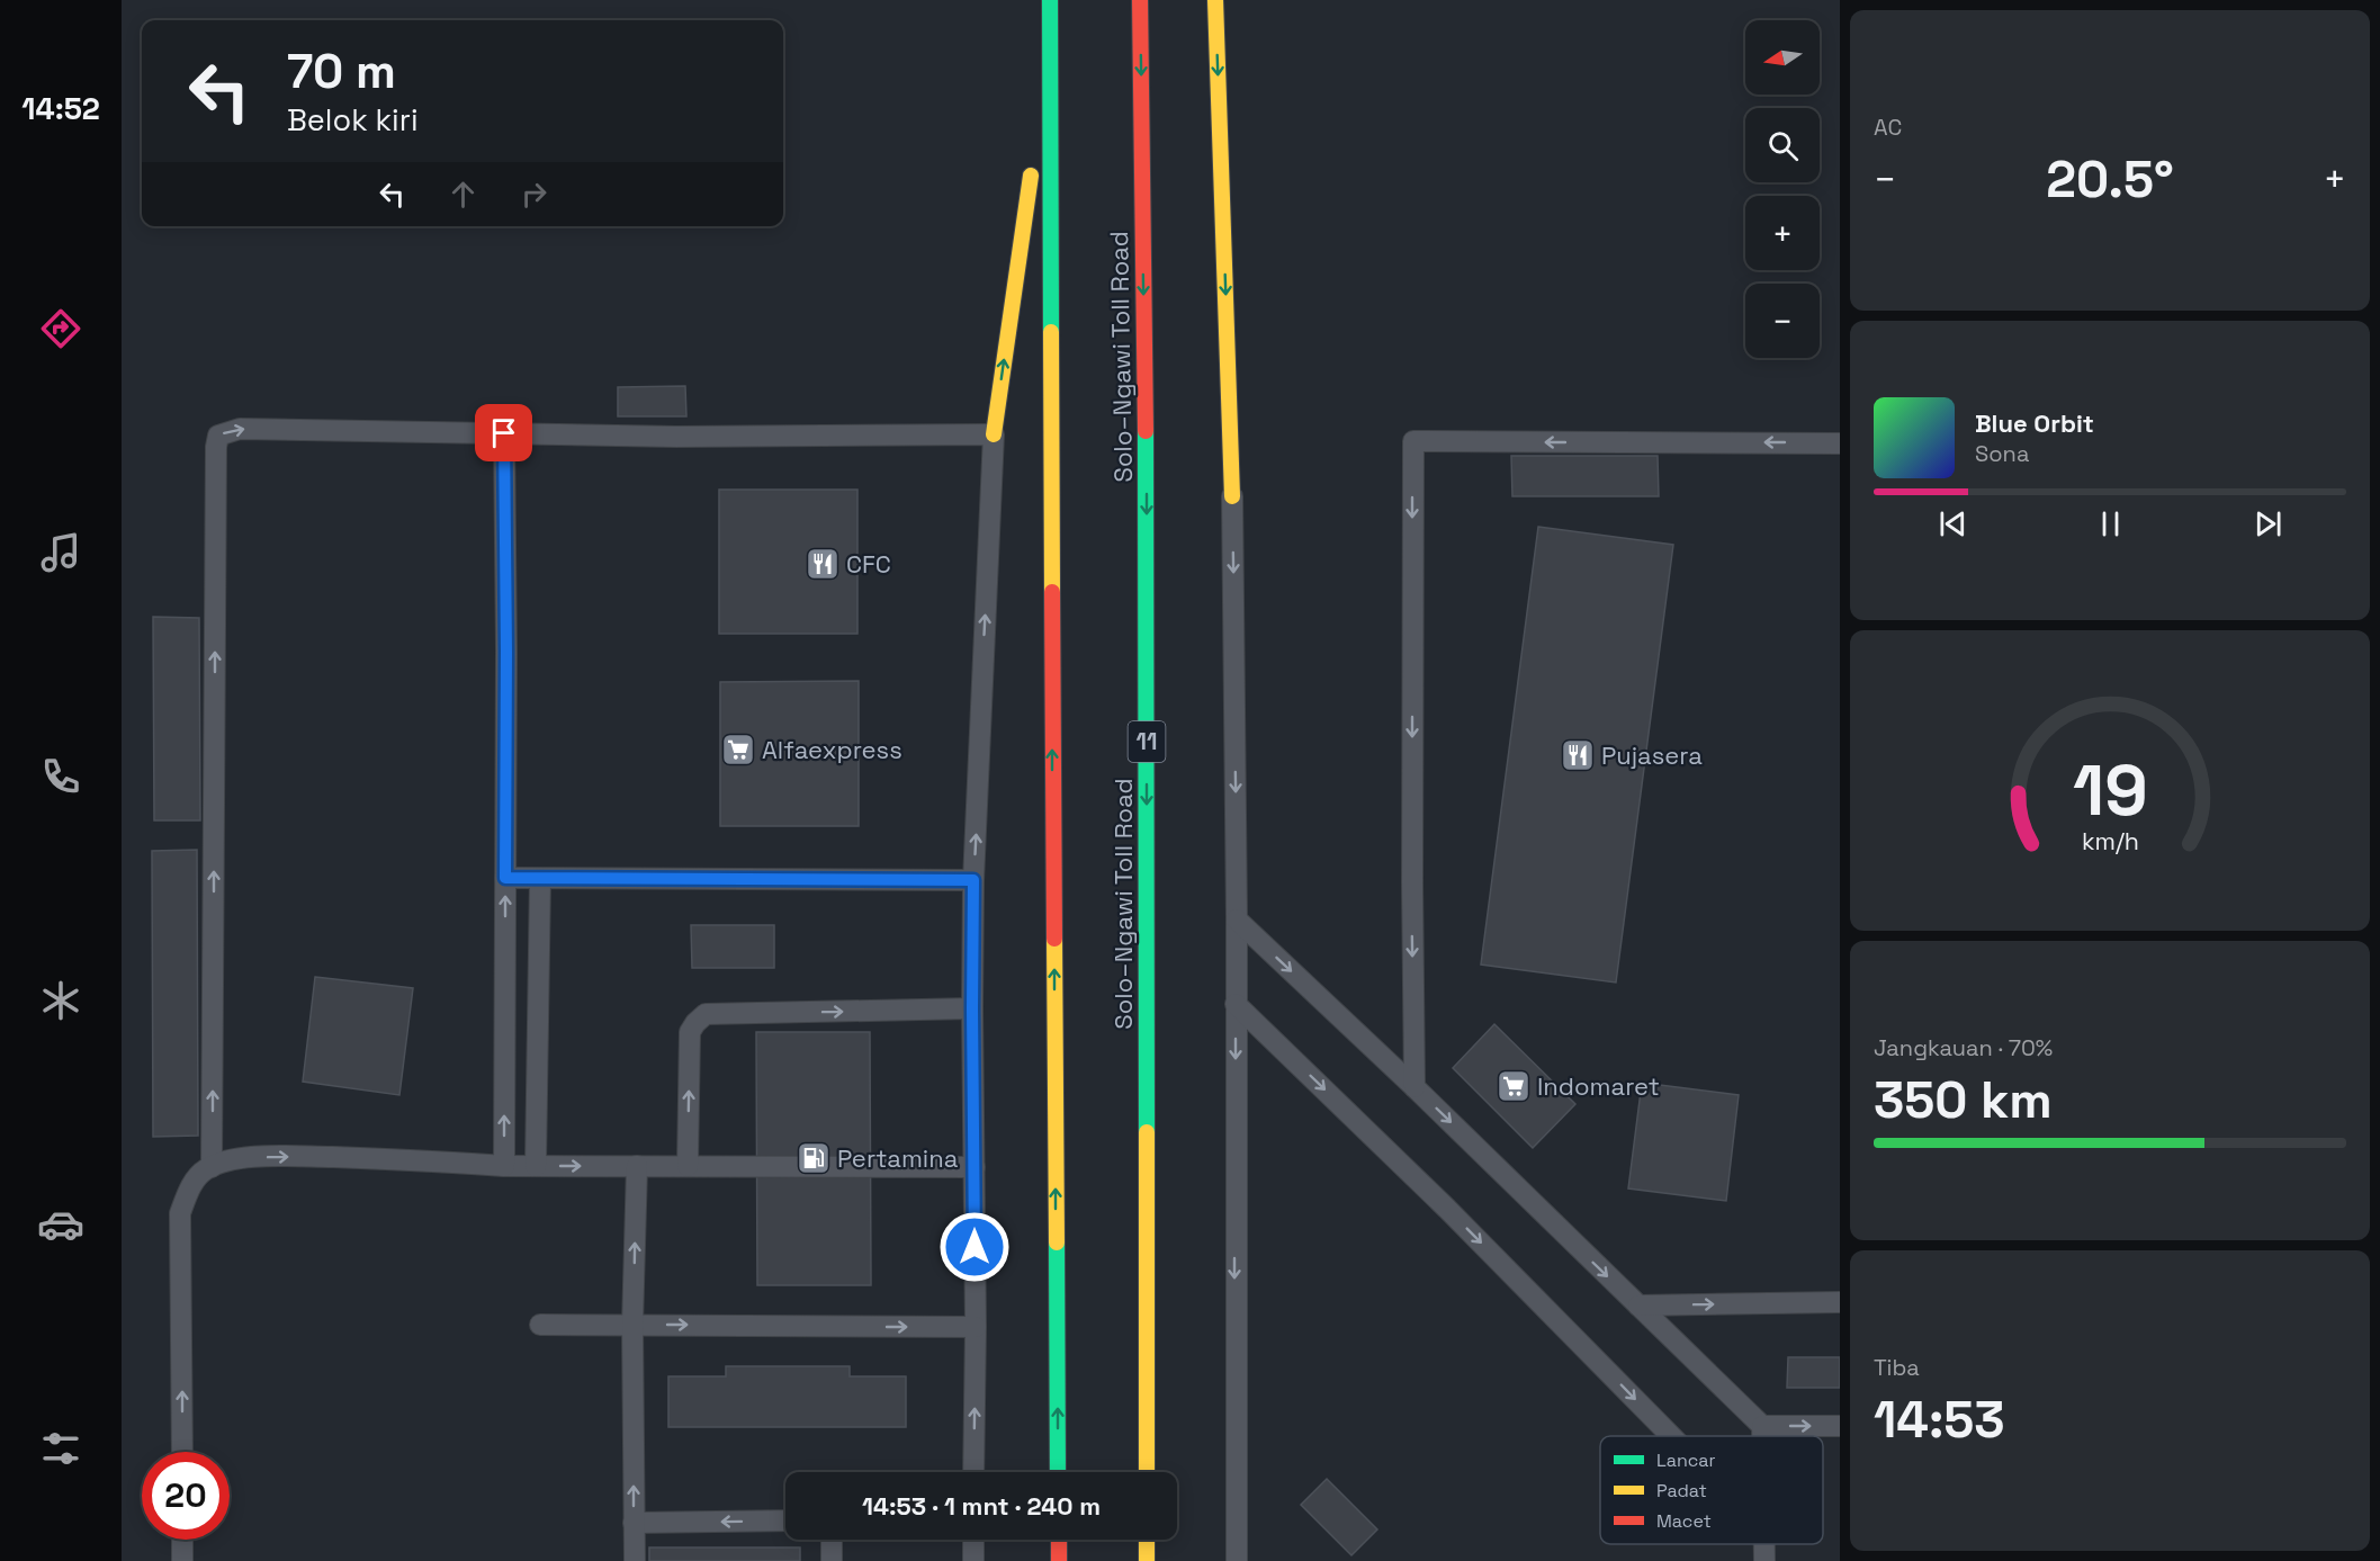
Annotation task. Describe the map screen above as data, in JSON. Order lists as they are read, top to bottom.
{
  "streets": {
    "highway": ["Solo–Ngawi Toll Road", "11"]
  },
  "places": {
    "restaurant": ["CFC", "Pujasera"],
    "supermarket": ["Alfaexpress", "Indomaret"],
    "fuel station": ["Pertamina"]
  },
  "legend": ["Lancar", "Padat", "Macet"],
  "north": "left",
  "page": {
    "tabs": "14:52",
    "tile": [
      "AC",
      ["Jangkauan · 70%", "350 km"],
      ["Tiba", "14:53"]
    ],
    "map_buttons": ["+", "−"],
    "turn": ["70 m", "Belok kiri"],
    "heat": ["−", "20.5°", "+"],
    "song": ["Blue Orbit", "Sona"],
    "limit": "20",
    "trip": "14:53 · 1 mnt · 240 m",
    "gauge": ["19", "km/h"]
  }
}
